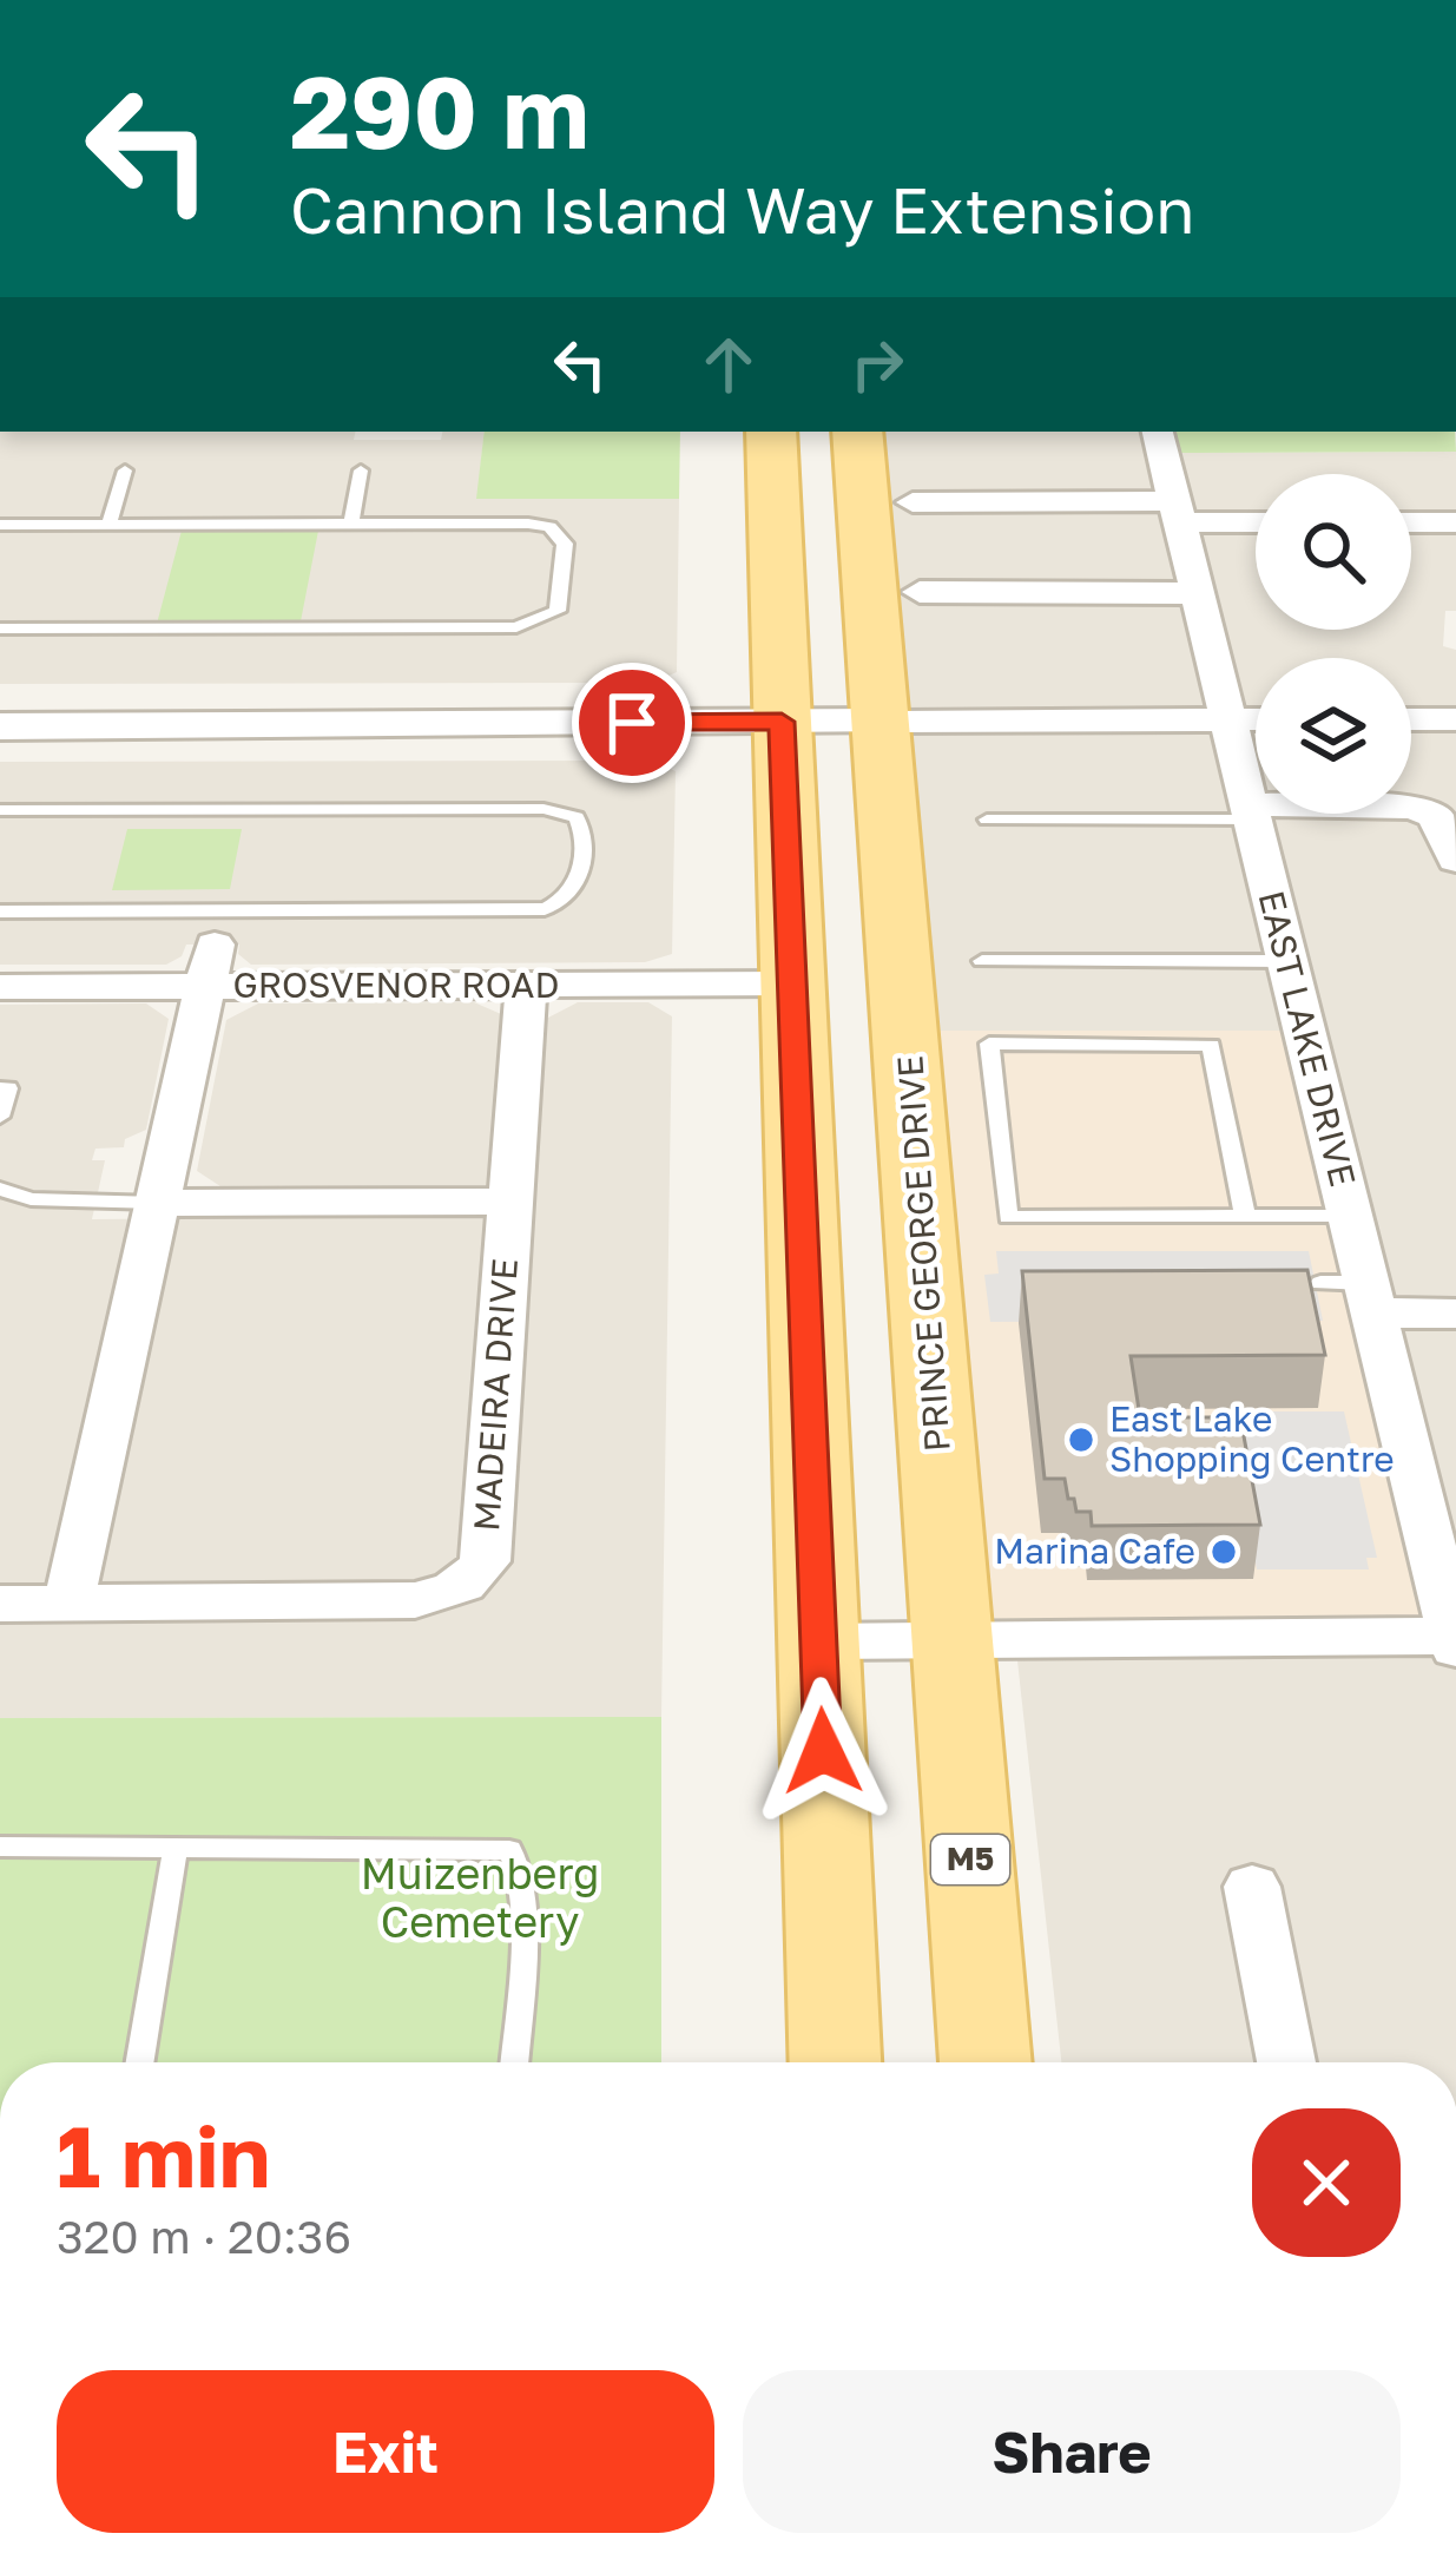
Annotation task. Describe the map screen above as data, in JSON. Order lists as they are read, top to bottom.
{
  "streets": {
    "main road": ["PRINCE GEORGE DRIVE", "M5"],
    "street": ["GROSVENOR ROAD", "EAST LAKE DRIVE", "MADEIRA DRIVE"]
  },
  "crossings": [
    ["GROSVENOR ROAD", "MADEIRA DRIVE"]
  ],
  "parks": ["Muizenberg Cemetery"],
  "places": ["East Lake Shopping Centre", "Marina Cafe"],
  "page": {
    "turn": ["290 m", "Cannon Island Way Extension"],
    "heading": ["1 min", "320 m · 20:36"],
    "buttons": ["Exit", "Share"]
  }
}
